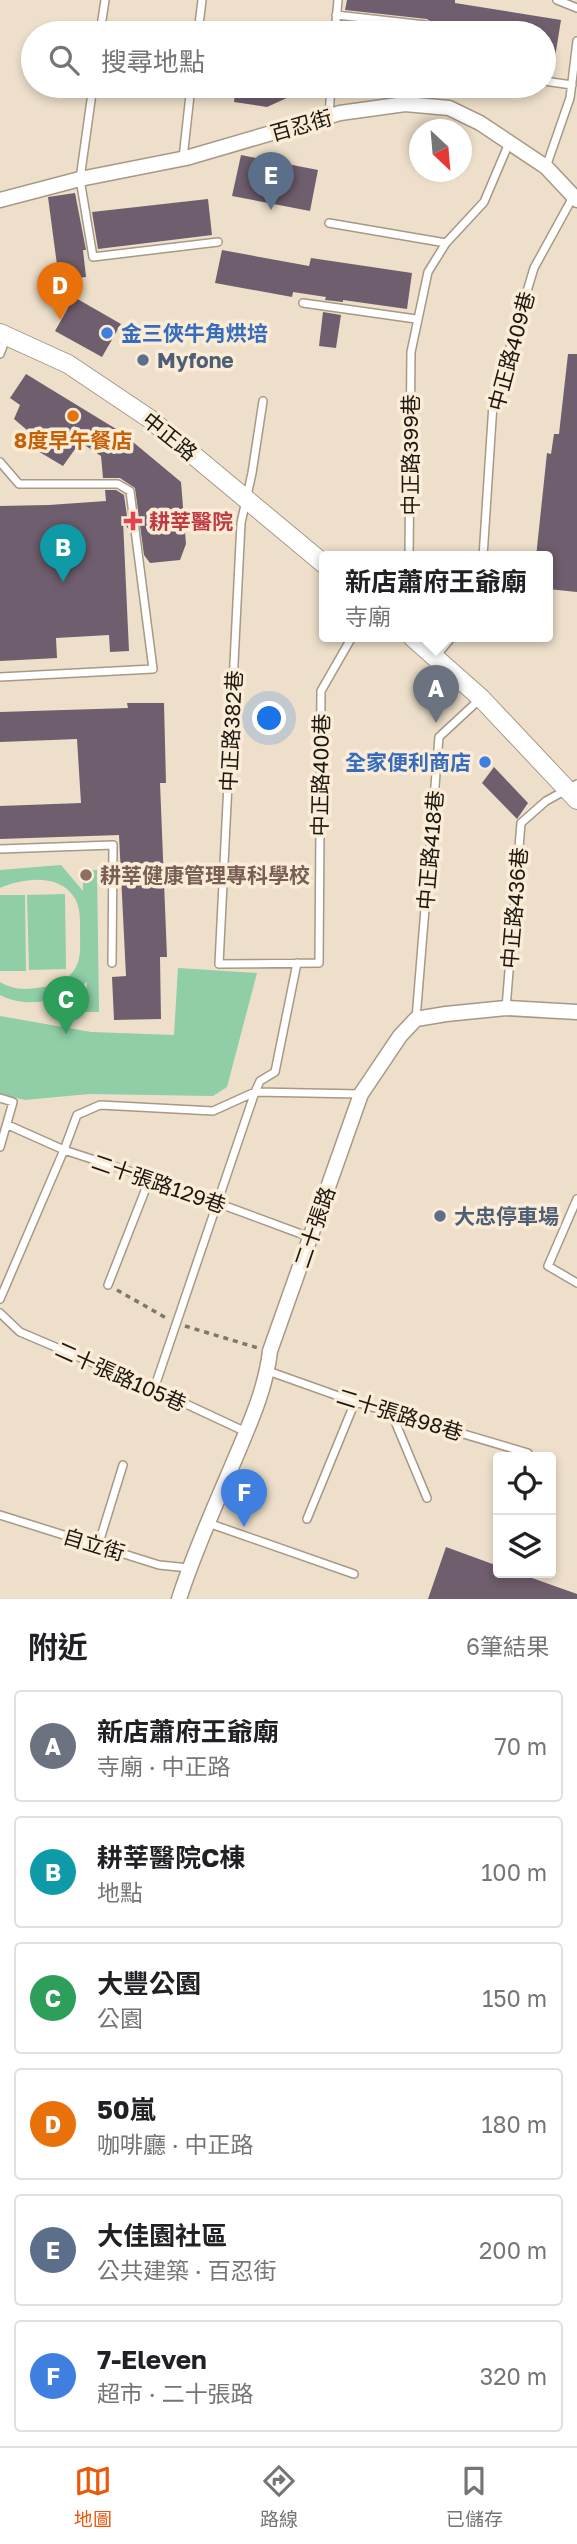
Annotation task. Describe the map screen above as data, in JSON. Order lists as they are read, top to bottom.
{
  "streets": {
    "street": ["百忍街", "中正路", "二十張路"],
    "lane": [
      "中正路409巷",
      "中正路399巷",
      "中正路382巷",
      "中正路400巷",
      "中正路418巷",
      "中正路436巷",
      "二十張路129巷",
      "二十張路105巷",
      "二十張路98巷",
      "自立街"
    ]
  },
  "crossings": [
    ["百忍街", "中正路409巷"],
    ["百忍街", "中正路399巷"],
    ["中正路", "中正路382巷"],
    ["中正路382巷", "中正路400巷"],
    ["中正路418巷", "二十張路"],
    ["二十張路129巷", "二十張路"],
    ["二十張路", "二十張路105巷"],
    ["二十張路", "二十張路98巷"],
    ["二十張路", "自立街"]
  ],
  "places": {
    "other": [
      "金三俠牛角烘培",
      "Myfone",
      "8度早午餐店",
      "全家便利商店",
      "耕莘健康管理專科學校",
      "大忠停車場"
    ],
    "health": ["耕莘醫院"]
  },
  "north": "bottom right",
  "page": {
    "search": "搜尋地點",
    "pins": [
      "E",
      "D",
      "B",
      "A",
      "C",
      "F"
    ],
    "popup": ["新店蕭府王爺廟", "寺廟"],
    "heading": ["附近", "6筆結果"],
    "list": [
      {
        "mark": "A",
        "name": "新店蕭府王爺廟",
        "note": "寺廟 · 中正路",
        "value": "70 m"
      },
      {
        "mark": "B",
        "name": "耕莘醫院C棟",
        "note": "地點",
        "value": "100 m"
      },
      {
        "mark": "C",
        "name": "大豐公園",
        "note": "公園",
        "value": "150 m"
      },
      {
        "mark": "D",
        "name": "50嵐",
        "note": "咖啡廳 · 中正路",
        "value": "180 m"
      },
      {
        "mark": "E",
        "name": "大佳園社區",
        "note": "公共建築 · 百忍街",
        "value": "200 m"
      },
      {
        "mark": "F",
        "name": "7-Eleven",
        "note": "超市 · 二十張路",
        "value": "320 m"
      }
    ],
    "nav": ["地圖", "路線", "已儲存"]
  }
}
